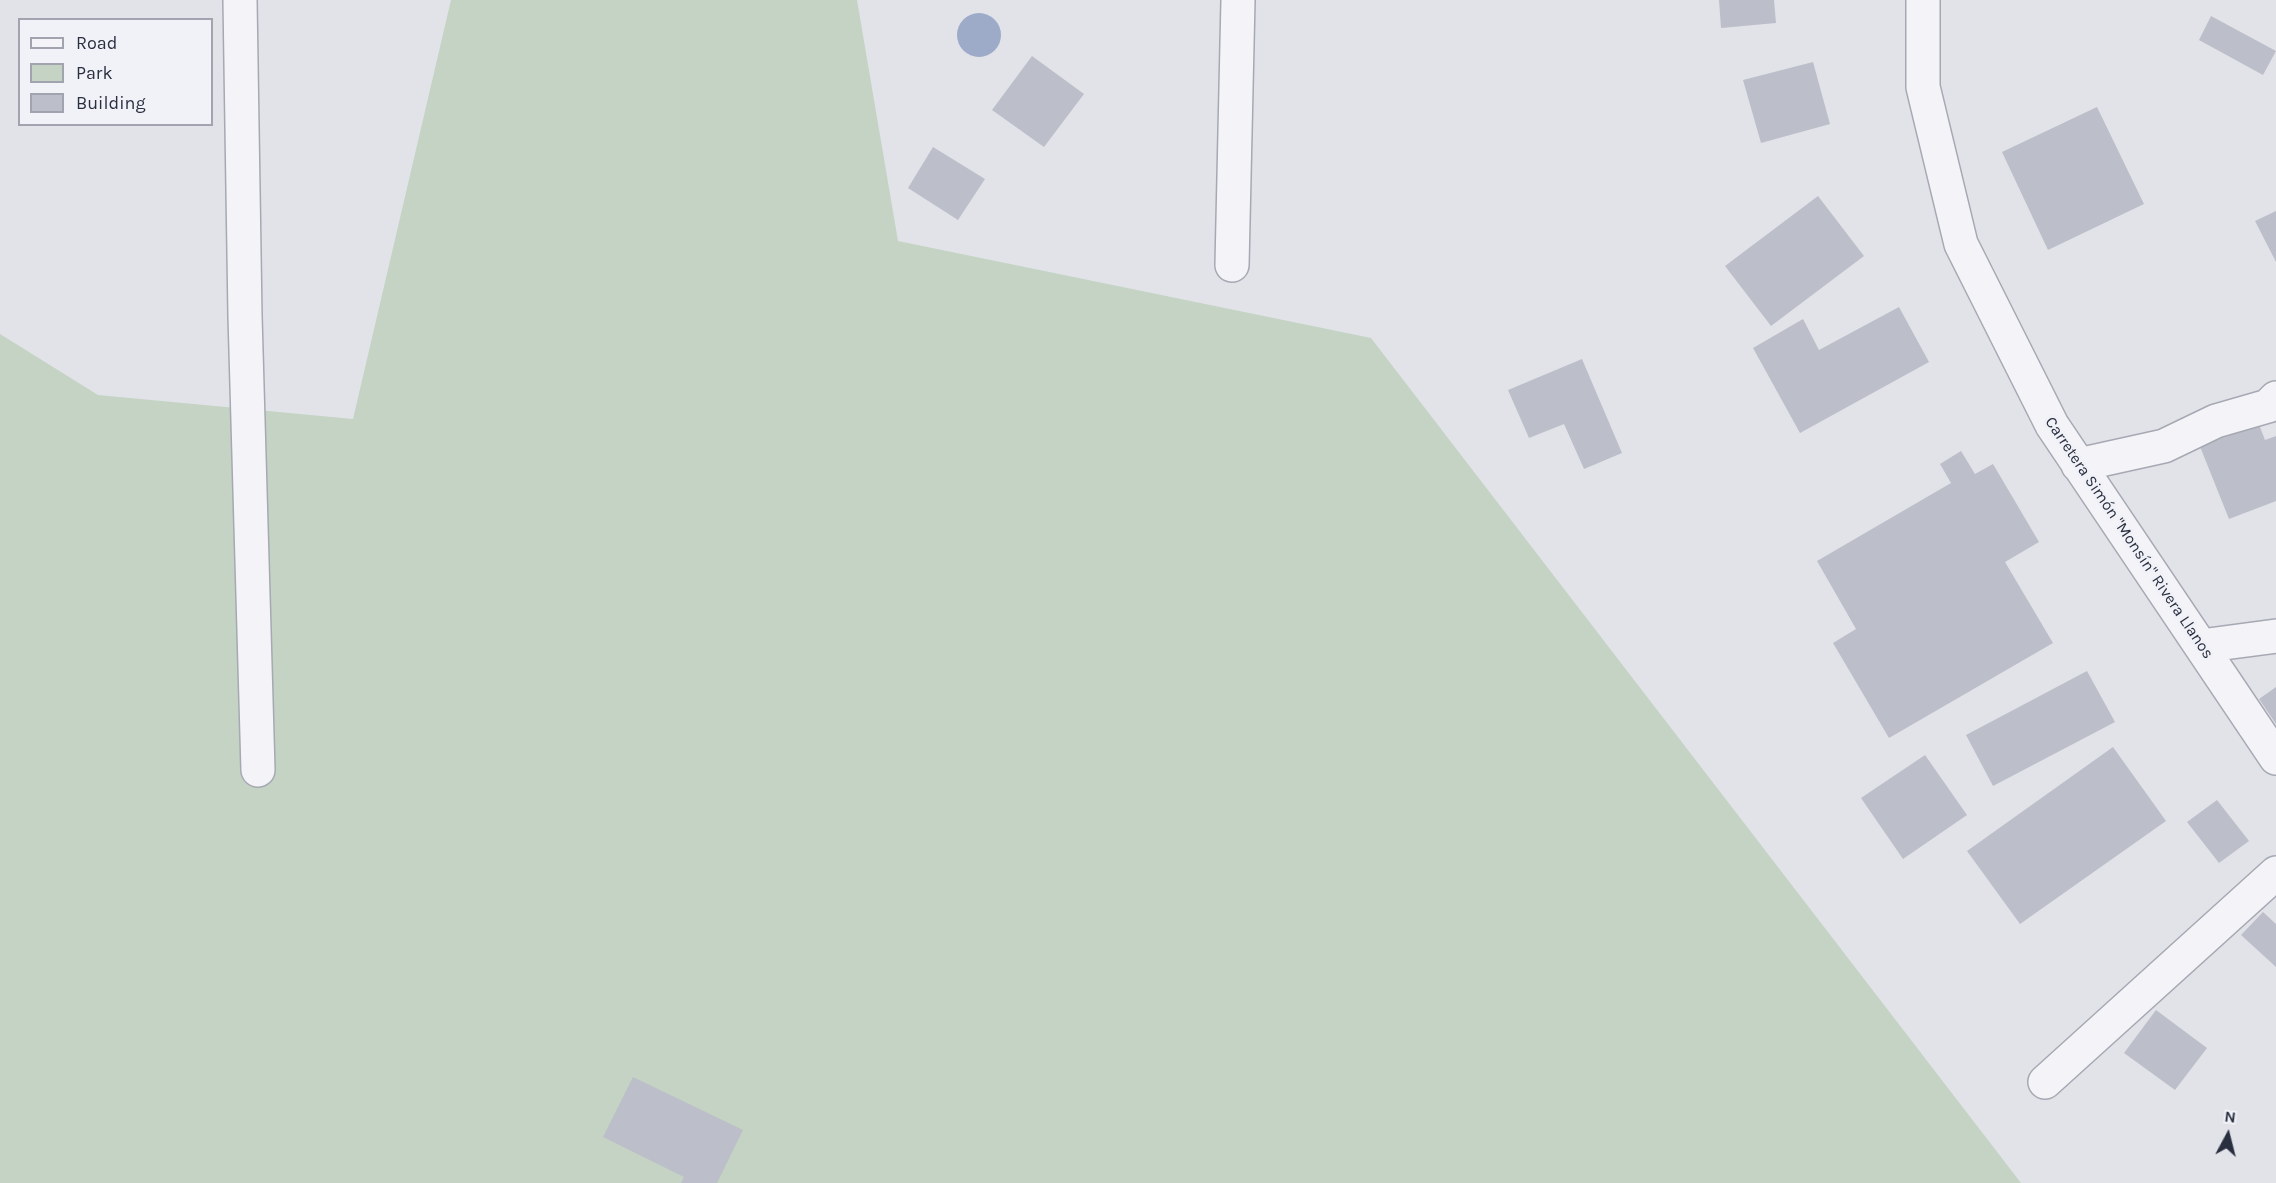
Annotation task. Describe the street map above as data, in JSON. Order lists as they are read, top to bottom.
{
  "streets": {
    "street": ["Carretera Simón \"Monsín\" Rivera Llanos"]
  },
  "legend": ["Road", "Park", "Building"],
  "north": "top"
}
